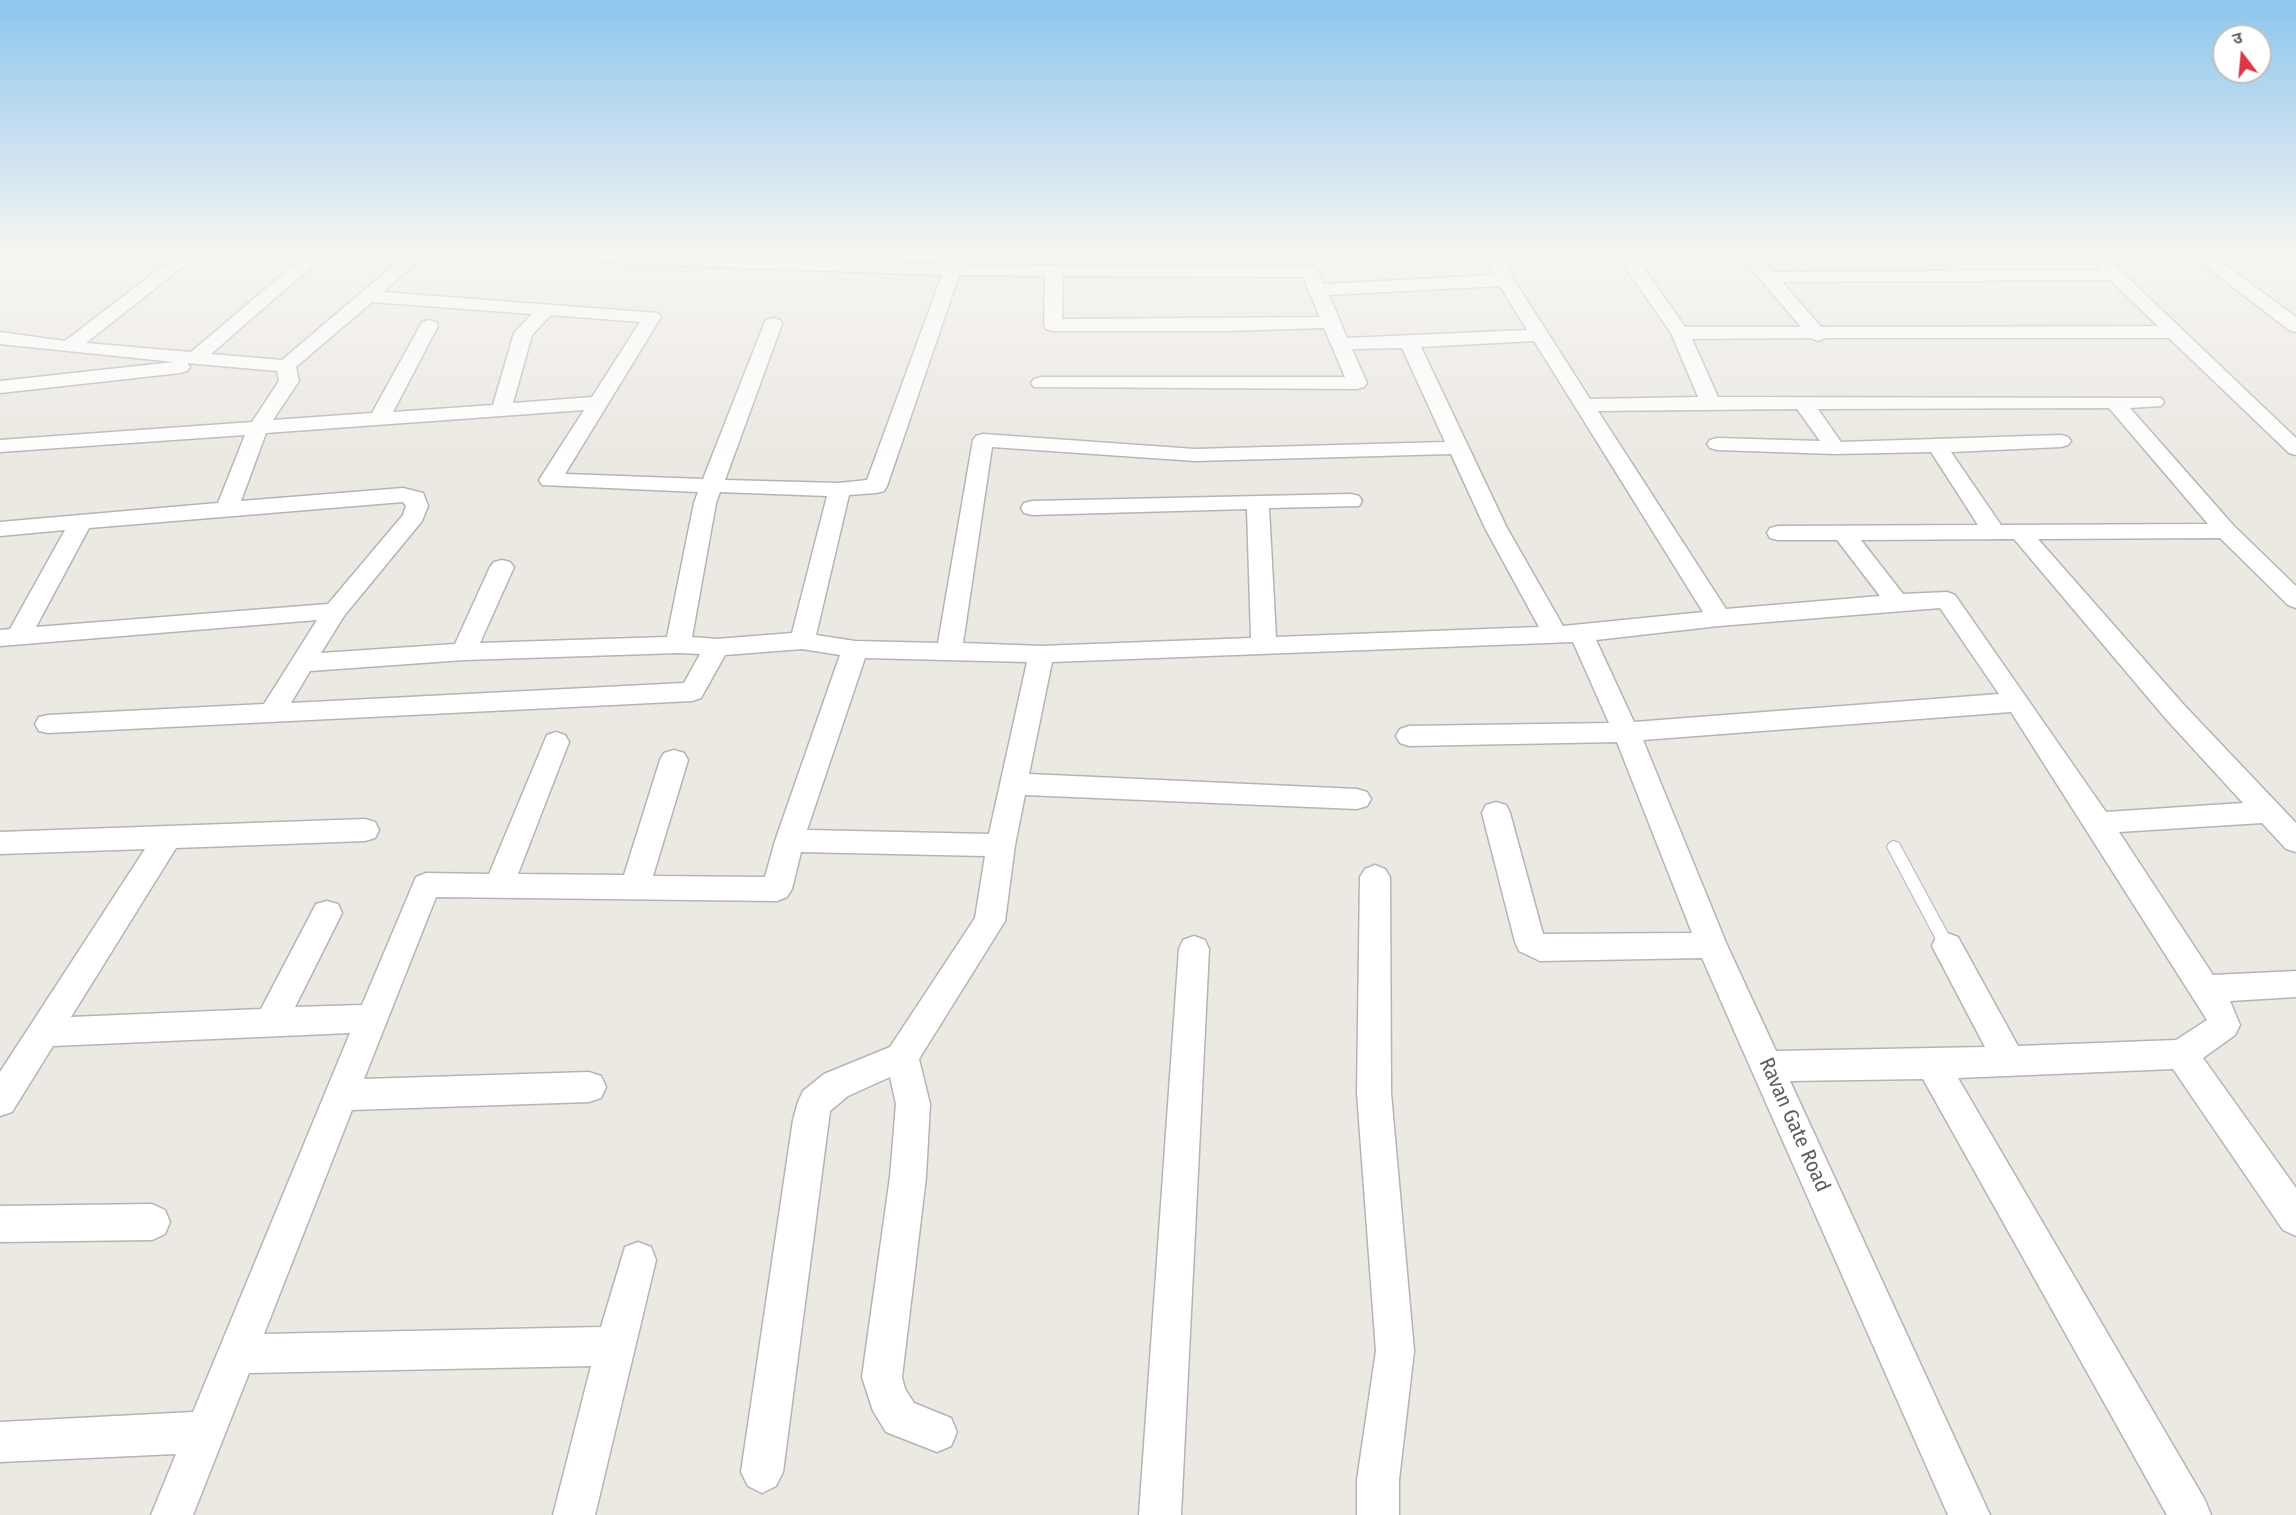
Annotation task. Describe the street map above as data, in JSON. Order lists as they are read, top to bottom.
{
  "streets": {
    "street": ["Ravan Gate Road"]
  },
  "north": "top"
}
